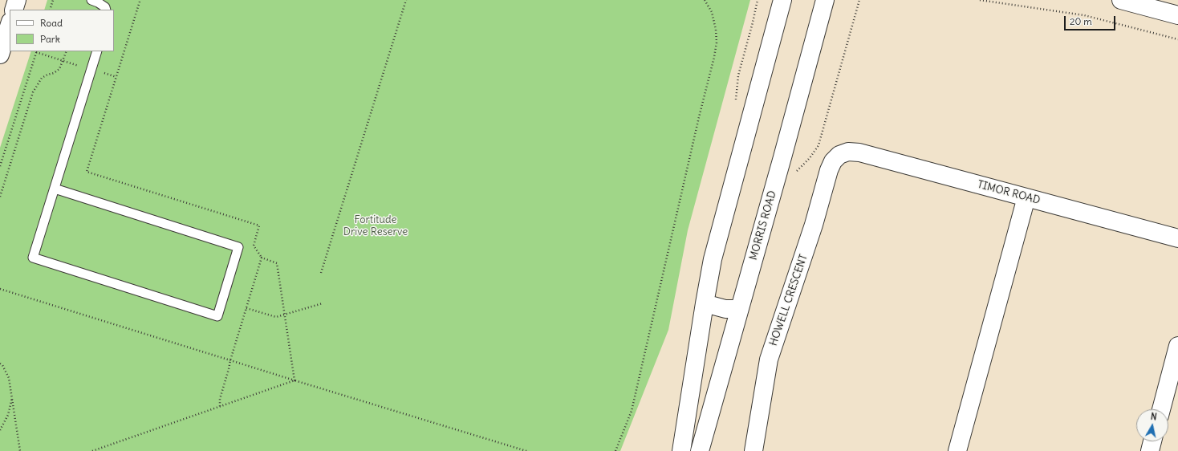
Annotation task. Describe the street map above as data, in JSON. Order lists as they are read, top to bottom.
{
  "streets": {
    "street": ["TIMOR ROAD", "MORRIS ROAD", "HOWELL CRESCENT"]
  },
  "crossings": [
    ["TIMOR ROAD", "HOWELL CRESCENT"]
  ],
  "parks": ["Fortitude Drive Reserve"],
  "legend": ["Road", "Park"],
  "scale_bar": "20 m",
  "north": "top"
}
